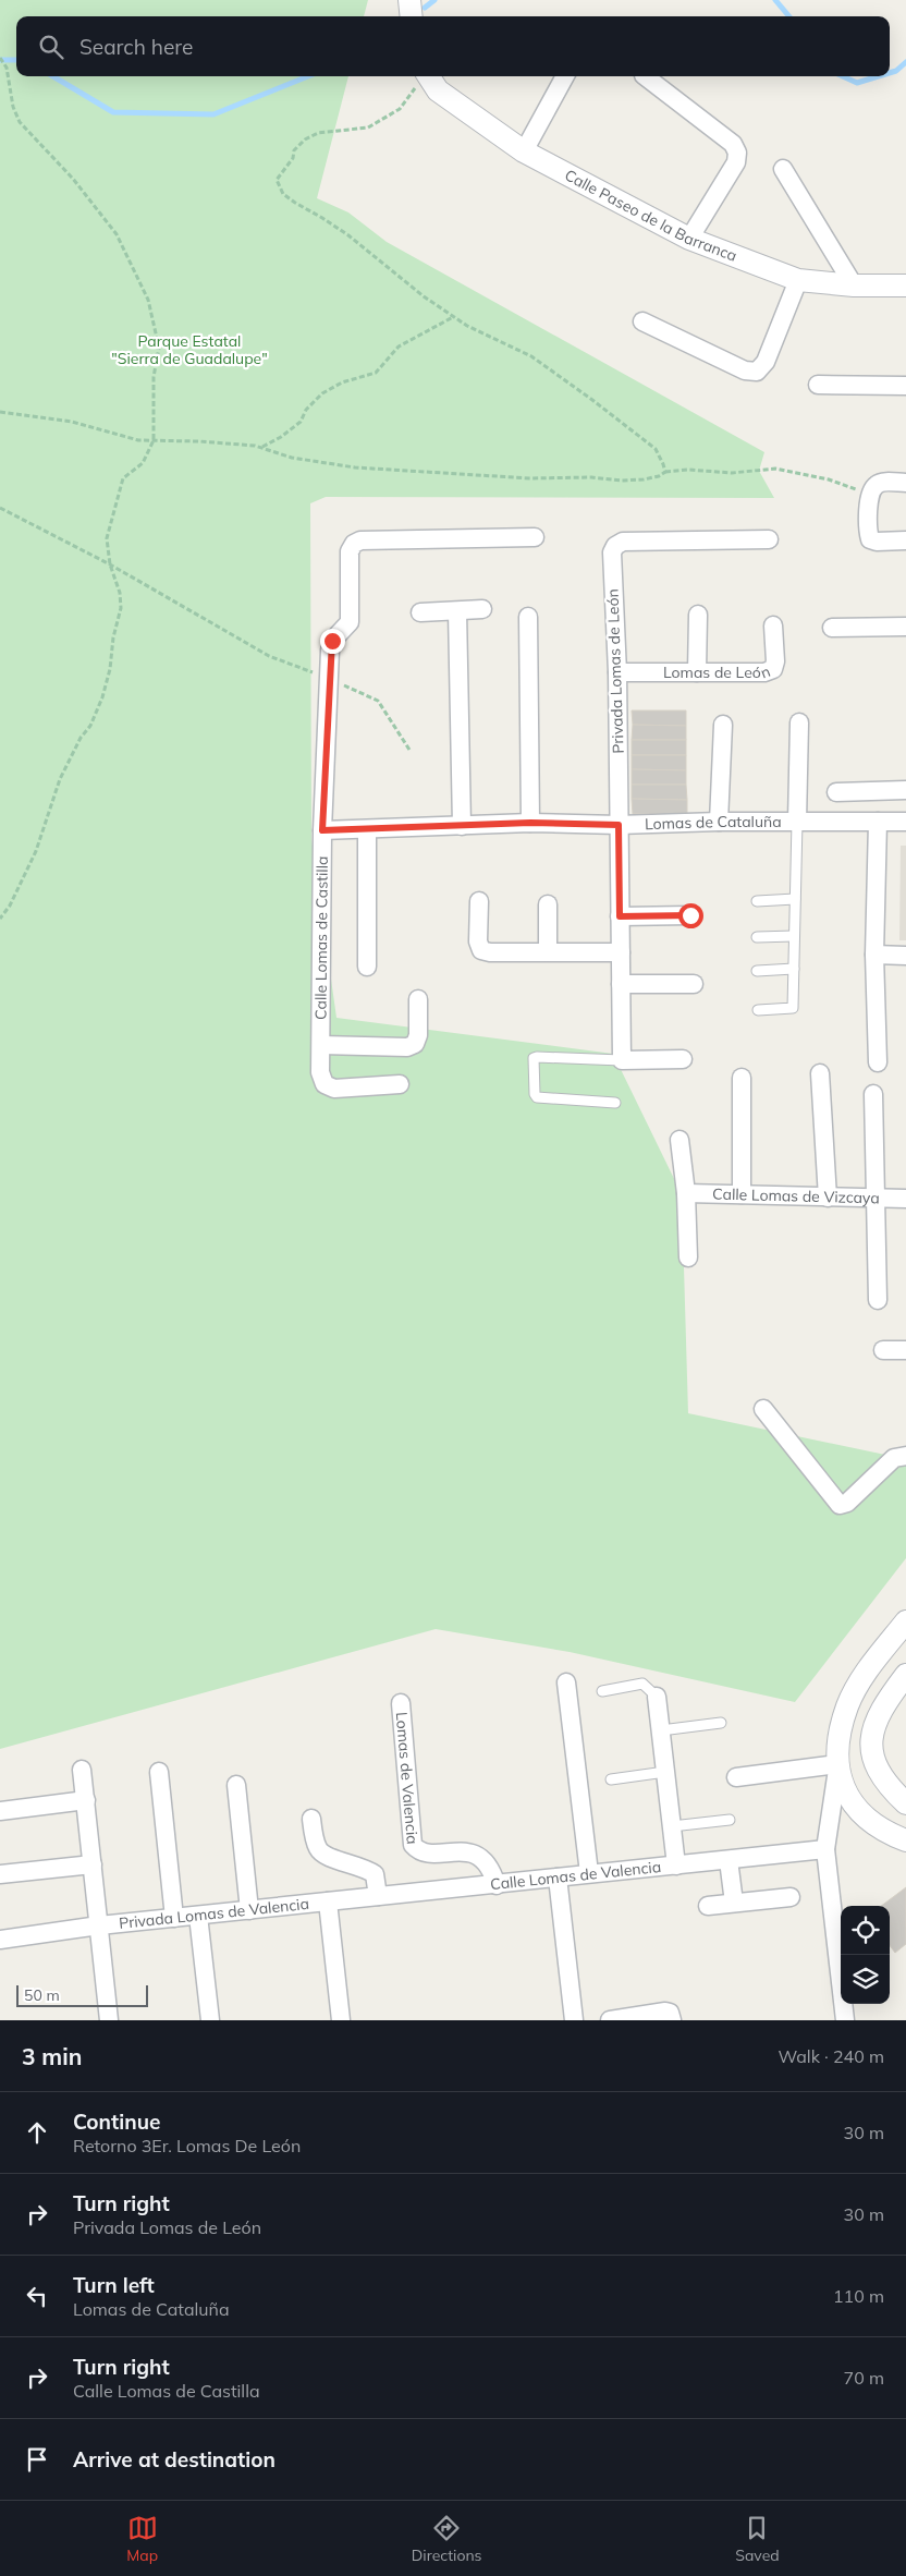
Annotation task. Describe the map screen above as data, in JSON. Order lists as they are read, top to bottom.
{
  "streets": {
    "street": [
      "Calle Paseo de la Barranca",
      "Lomas de León",
      "Privada Lomas de León",
      "Lomas de Cataluña",
      "Calle Lomas de Castilla",
      "Calle Lomas de Vizcaya",
      "Lomas de Valencia",
      "Calle Lomas de Valencia",
      "Privada Lomas de Valencia"
    ]
  },
  "crossings": [
    ["Lomas de León", "Privada Lomas de León"],
    ["Privada Lomas de León", "Lomas de Cataluña"],
    ["Lomas de Cataluña", "Calle Lomas de Castilla"],
    ["Lomas de Valencia", "Calle Lomas de Valencia"],
    ["Calle Lomas de Valencia", "Privada Lomas de Valencia"]
  ],
  "parks": ["Parque Estatal \"Sierra de Guadalupe\""],
  "scale_bar": "50 m",
  "page": {
    "search": "Search here",
    "scale": "50 m",
    "heading": ["3 min", "Walk · 240 m"],
    "list": [
      ["Continue", "Retorno 3Er. Lomas De León", "30 m"],
      ["Turn right", "Privada Lomas de León", "30 m"],
      ["Turn left", "Lomas de Cataluña", "110 m"],
      ["Turn right", "Calle Lomas de Castilla", "70 m"],
      "Arrive at destination"
    ],
    "nav": ["Map", "Directions", "Saved"]
  }
}
